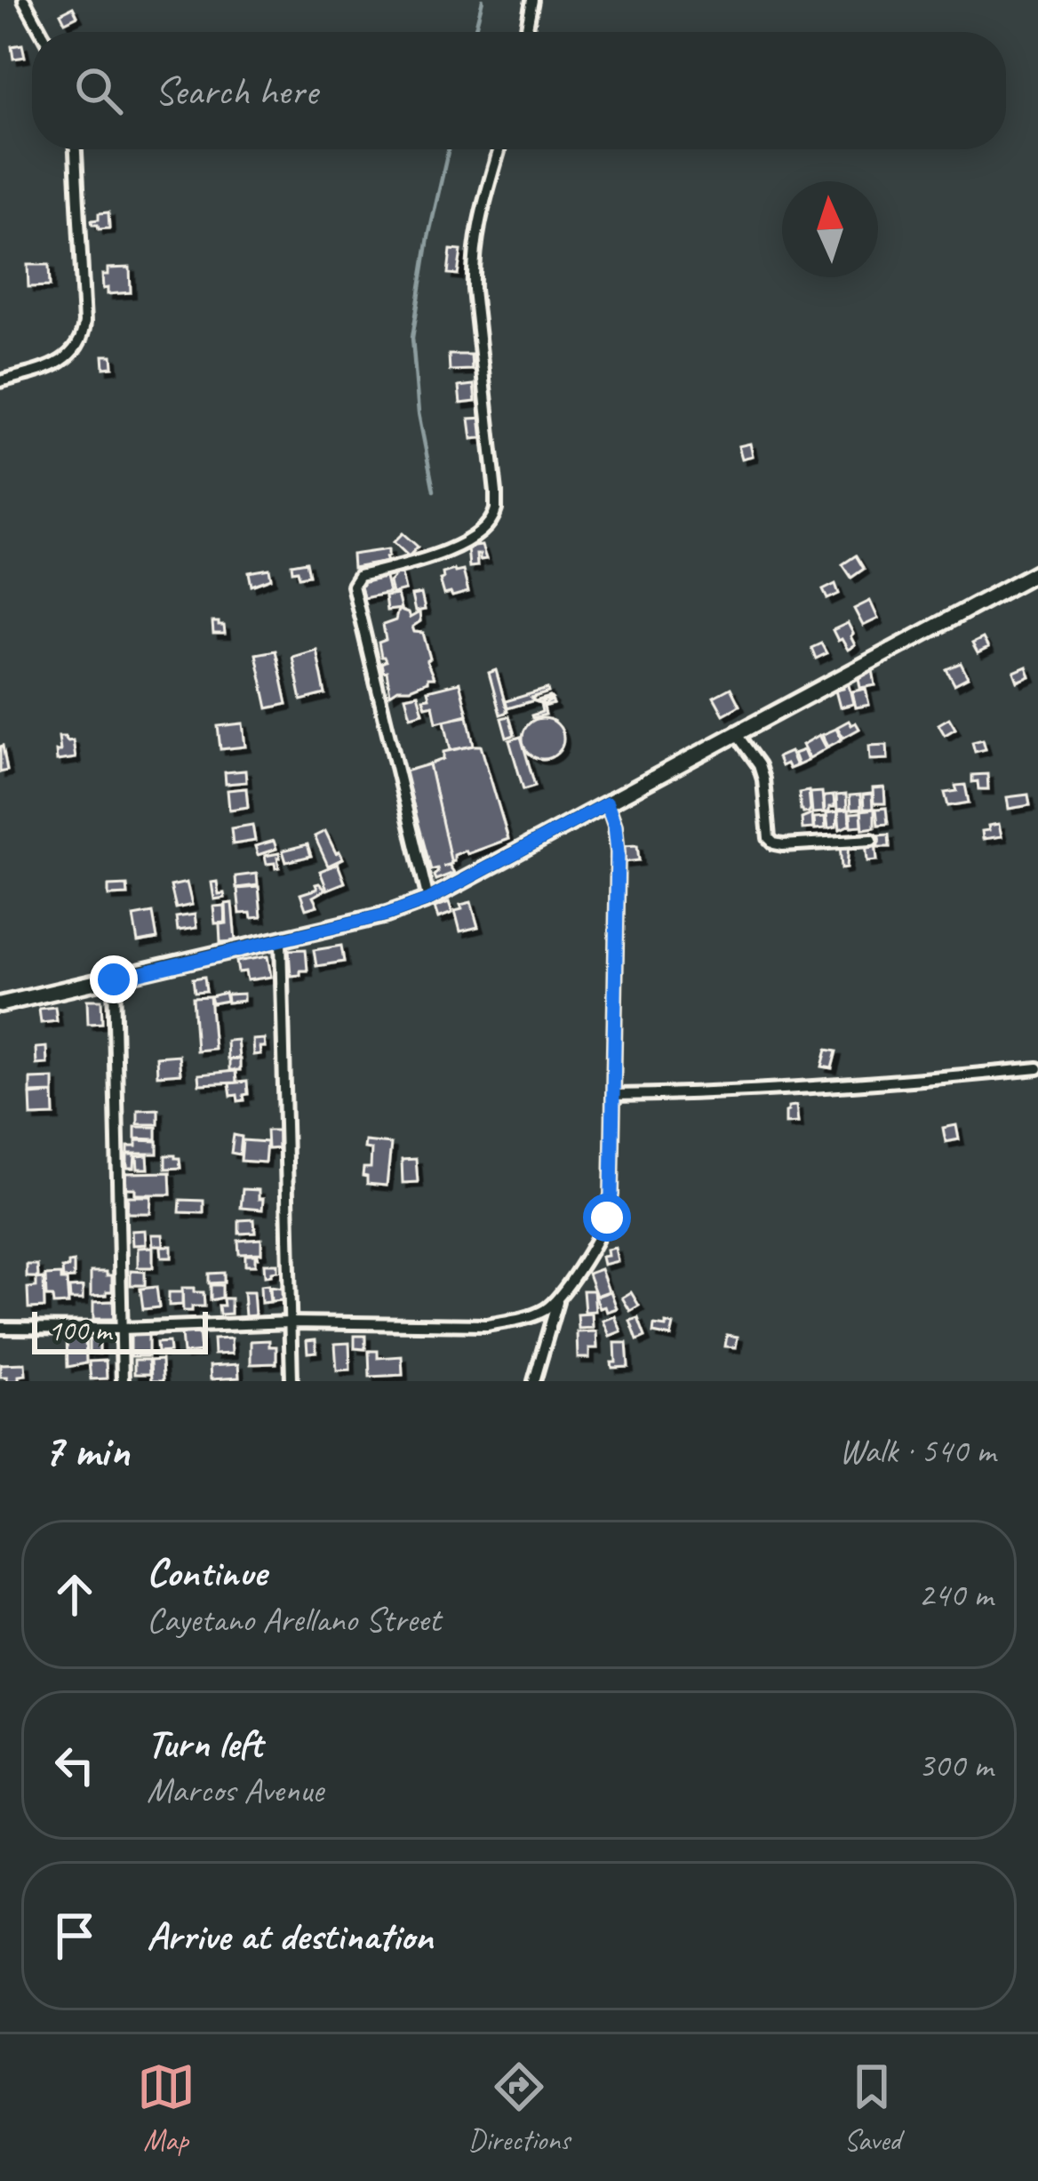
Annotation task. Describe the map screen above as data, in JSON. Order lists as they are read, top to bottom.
{
  "scale_bar": "100 m",
  "north": "top",
  "page": {
    "search": "Search here",
    "scale": "100 m",
    "heading": ["7 min", "Walk · 540 m"],
    "list": [
      ["Continue", "Cayetano Arellano Street", "240 m"],
      ["Turn left", "Marcos Avenue", "300 m"],
      "Arrive at destination"
    ],
    "nav": ["Map", "Directions", "Saved"]
  }
}
